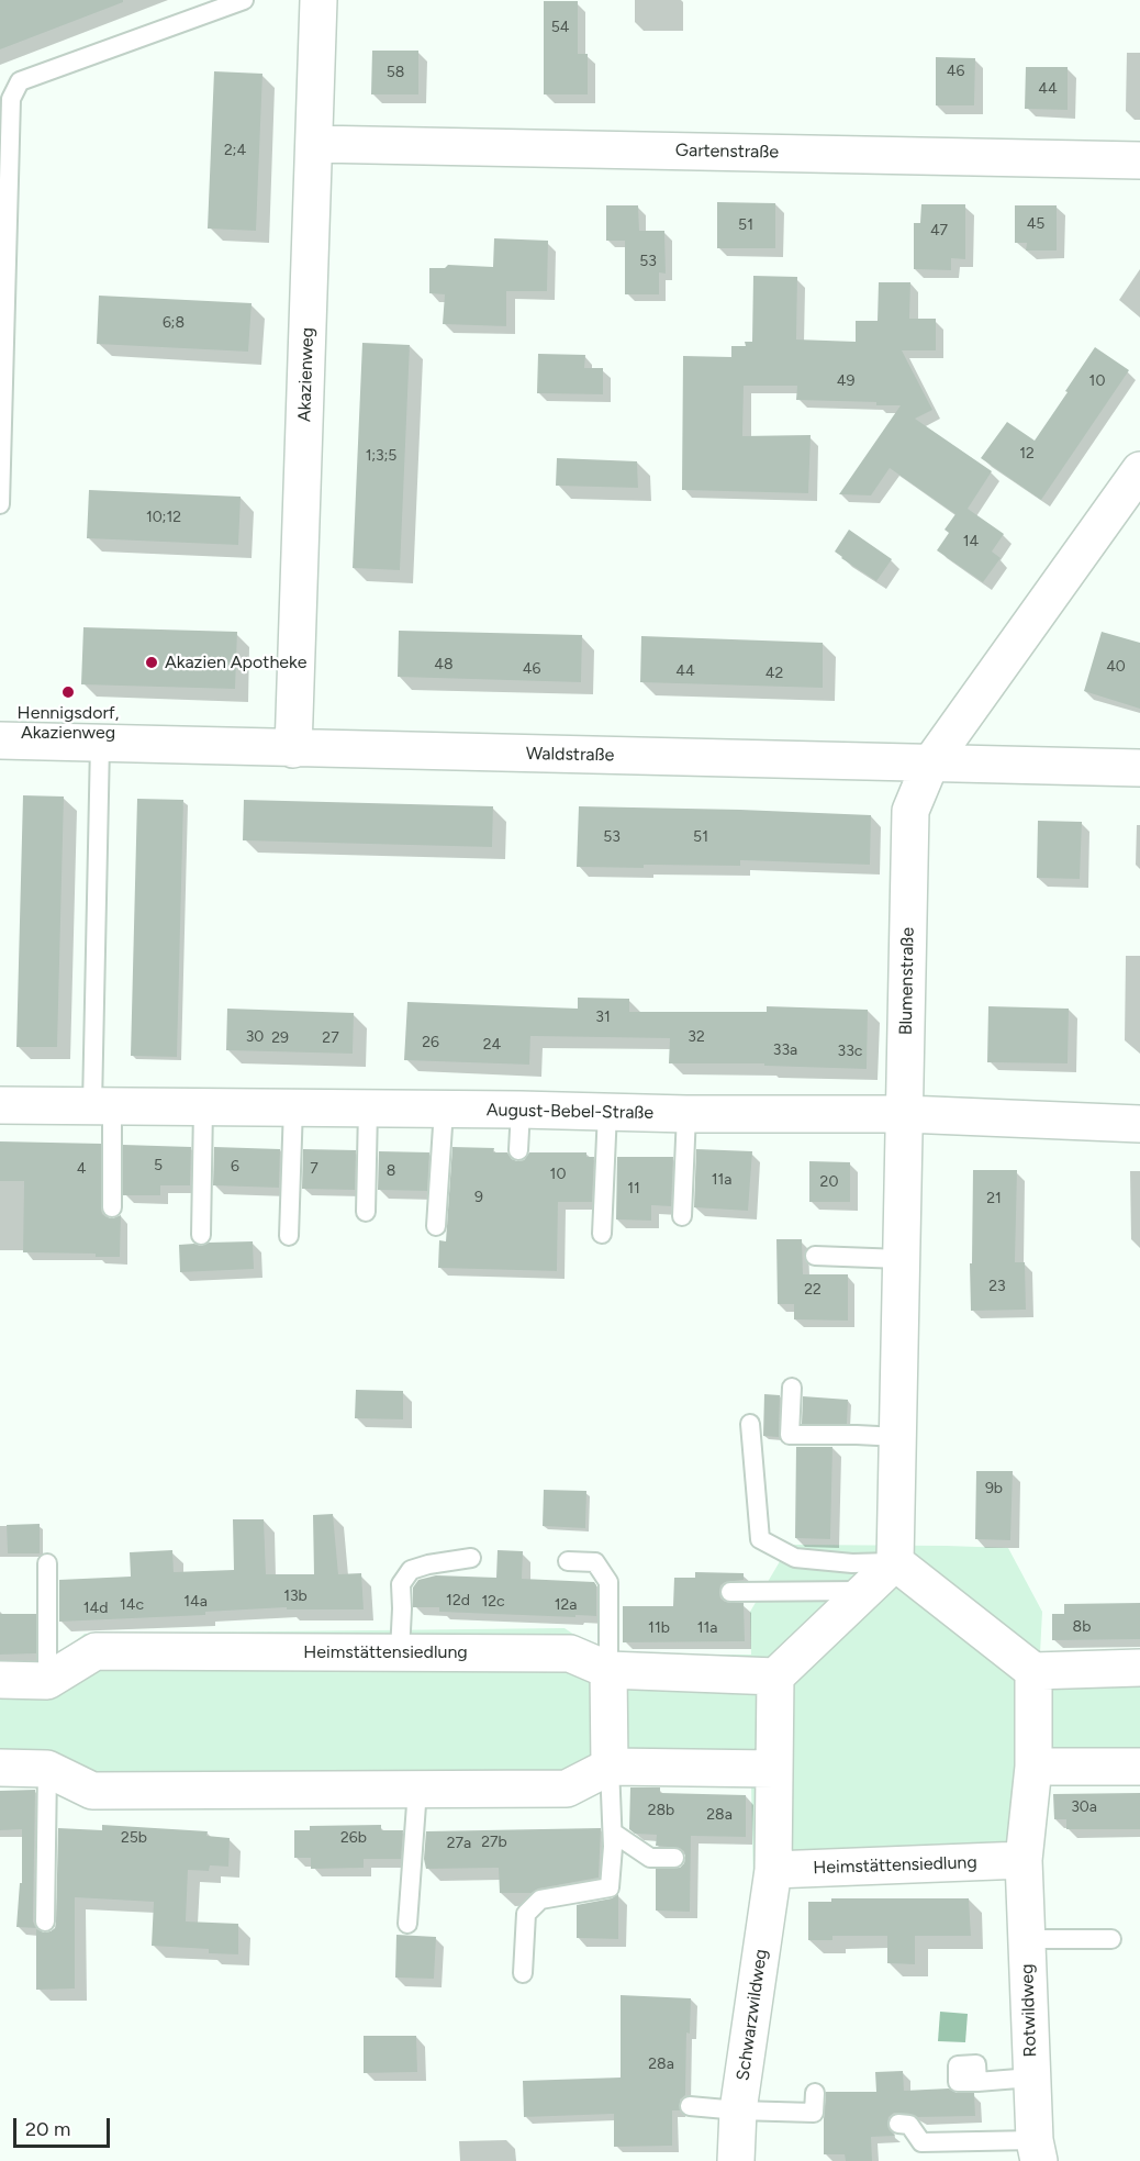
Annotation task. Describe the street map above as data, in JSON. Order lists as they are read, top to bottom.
{
  "streets": {
    "street": [
      "Gartenstraße",
      "Akazienweg",
      "Waldstraße",
      "Blumenstraße",
      "August-Bebel-Straße",
      "Heimstättensiedlung",
      "Rotwildweg",
      "Schwarzwildweg"
    ]
  },
  "crossings": [
    ["Gartenstraße", "Akazienweg"],
    ["Akazienweg", "Waldstraße"],
    ["Waldstraße", "Blumenstraße"],
    ["Blumenstraße", "August-Bebel-Straße"],
    ["Heimstättensiedlung", "Rotwildweg"],
    ["Heimstättensiedlung", "Schwarzwildweg"]
  ],
  "places": ["Akazien Apotheke", "Hennigsdorf, Akazienweg"],
  "house_numbers": [
    "54",
    "46",
    "58",
    "44",
    "2;4",
    "45",
    "51",
    "47",
    "53",
    "6;8",
    "49",
    "10",
    "12",
    "1;3;5",
    "10;12",
    "14",
    "48",
    "40",
    "46",
    "44",
    "42",
    "53",
    "51",
    "31",
    "30",
    "32",
    "29",
    "27",
    "26",
    "24",
    "33a",
    "33c",
    "5",
    "6",
    "4",
    "7",
    "8",
    "10",
    "11a",
    "20",
    "11",
    "9",
    "21",
    "23",
    "22",
    "9b",
    "13b",
    "12d",
    "14a",
    "12c",
    "14c",
    "12a",
    "14d",
    "8b",
    "11b",
    "11a",
    "30a",
    "28b",
    "28a",
    "25b",
    "26b",
    "27b",
    "27a",
    "28a"
  ],
  "scale_bar": "20 m"
}
